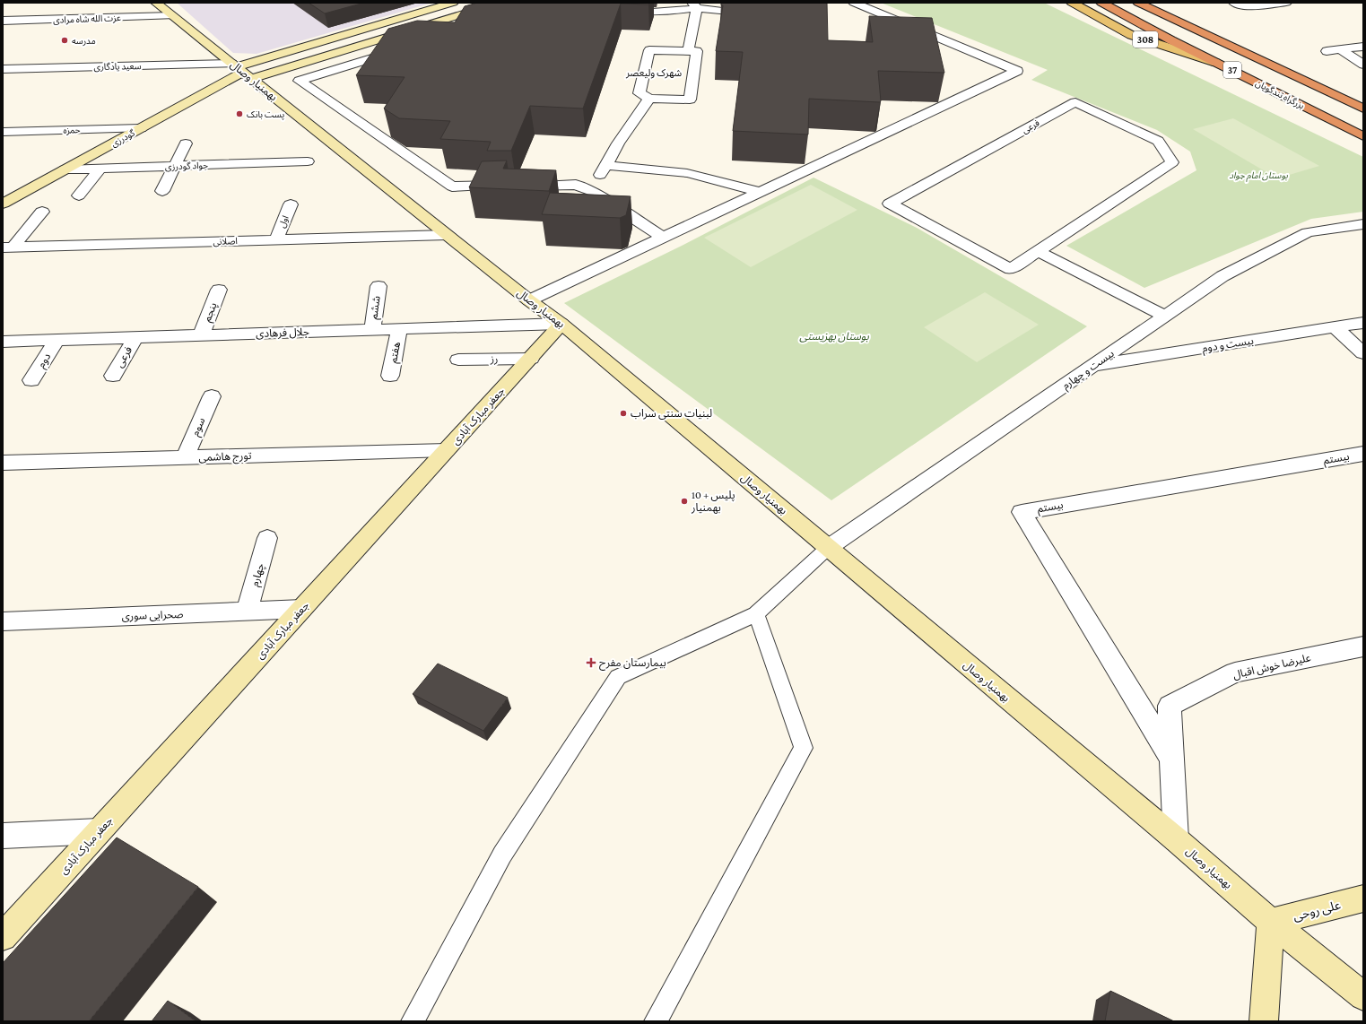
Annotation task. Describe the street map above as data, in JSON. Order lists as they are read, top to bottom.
{
  "streets": {
    "highway": ["37", "بزرگراه تندگویان"],
    "main road": ["308"],
    "street": [
      "عزت الله شاه مرادی",
      "سعید یادگاری",
      "بهمنیار وصال",
      "فرعی",
      "حمزه",
      "گودرزی",
      "جواد گودرزی",
      "اول",
      "اصلانی",
      "ششم",
      "پنجم",
      "جلال فرهادی",
      "بیست و دوم",
      "هفتم",
      "رز",
      "دوم",
      "بیست و چهارم",
      "جعفر مبارک آبادی",
      "سوم",
      "تورج هاشمی",
      "بیستم",
      "چهارم",
      "صحرایی سوری",
      "علیرضا خوش اقبال",
      "علی روحی"
    ]
  },
  "crossings": [
    ["عزت الله شاه مرادی", "بهمنیار وصال"],
    ["308", "بزرگراه تندگویان"],
    ["سعید یادگاری", "بهمنیار وصال"],
    ["سعید یادگاری", "گودرزی"],
    ["بهمنیار وصال", "گودرزی"],
    ["بهمنیار وصال", "اصلانی"],
    ["بهمنیار وصال", "جلال فرهادی"],
    ["بهمنیار وصال", "بیست و چهارم"],
    ["بهمنیار وصال", "جعفر مبارک آبادی"],
    ["بهمنیار وصال", "علیرضا خوش اقبال"],
    ["بهمنیار وصال", "علی روحی"],
    ["فرعی", "جلال فرهادی"],
    ["حمزه", "گودرزی"],
    ["گودرزی", "جواد گودرزی"],
    ["اول", "اصلانی"],
    ["ششم", "جلال فرهادی"],
    ["پنجم", "جلال فرهادی"],
    ["جلال فرهادی", "هفتم"],
    ["جلال فرهادی", "دوم"],
    ["جلال فرهادی", "جعفر مبارک آبادی"],
    ["بیست و دوم", "بیست و چهارم"],
    ["رز", "جعفر مبارک آبادی"],
    ["جعفر مبارک آبادی", "تورج هاشمی"],
    ["جعفر مبارک آبادی", "صحرایی سوری"],
    ["سوم", "تورج هاشمی"],
    ["بیستم", "علیرضا خوش اقبال"],
    ["چهارم", "صحرایی سوری"]
  ],
  "districts": ["شهرک ولیعصر"],
  "parks": ["بوستان امام جواد", "بوستان بهزیستی"],
  "places": {
    "other": [
      "مدرسه",
      "پست بانک",
      "لبنیات سنتی سراب",
      "پلیس + 10 بهمنیار"
    ],
    "health": ["بیمارستان مفرح"]
  }
}
